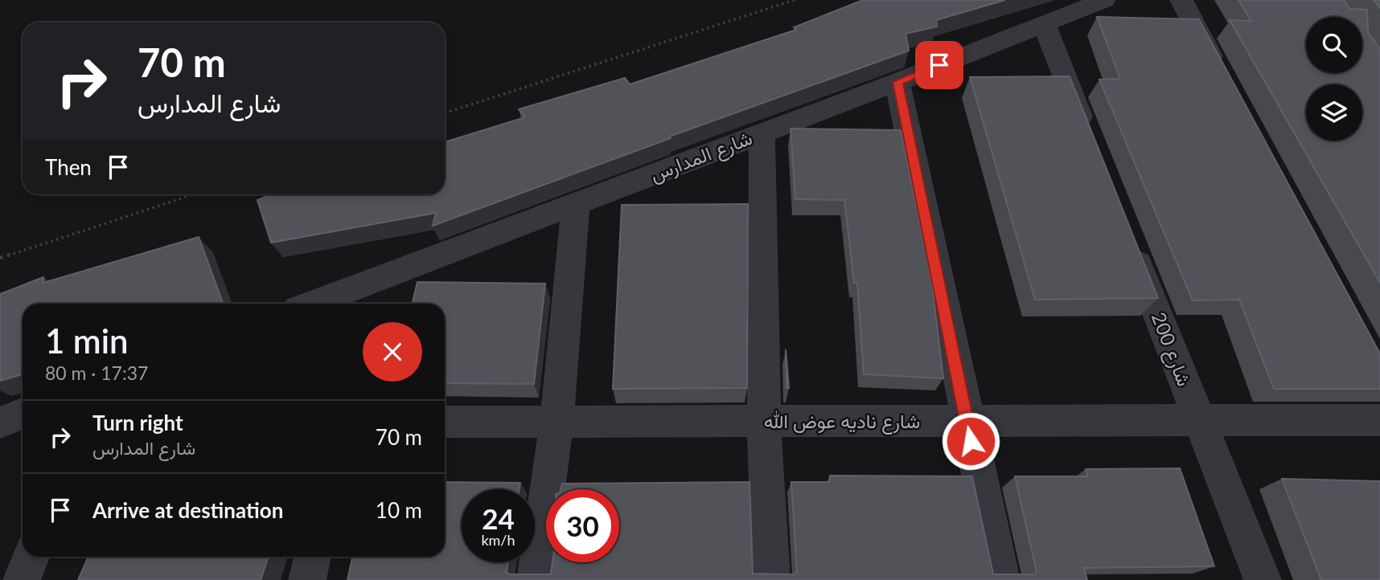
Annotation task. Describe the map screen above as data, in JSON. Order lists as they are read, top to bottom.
{
  "streets": {
    "street": ["شارع المدارس", "شارع 200", "شارع ناديه عوض الله"]
  },
  "crossings": [
    ["شارع 200", "شارع ناديه عوض الله"]
  ],
  "page": {
    "turn": ["70 m", "شارع المدارس"],
    "then": "Then",
    "heading": ["1 min", "80 m · 17:37"],
    "list": [
      {
        "name": "Turn right",
        "note": "شارع المدارس",
        "value": "70 m"
      },
      {
        "name": "Arrive at destination",
        "value": "10 m"
      }
    ],
    "speed": "24 km/h",
    "limit": "30"
  }
}
